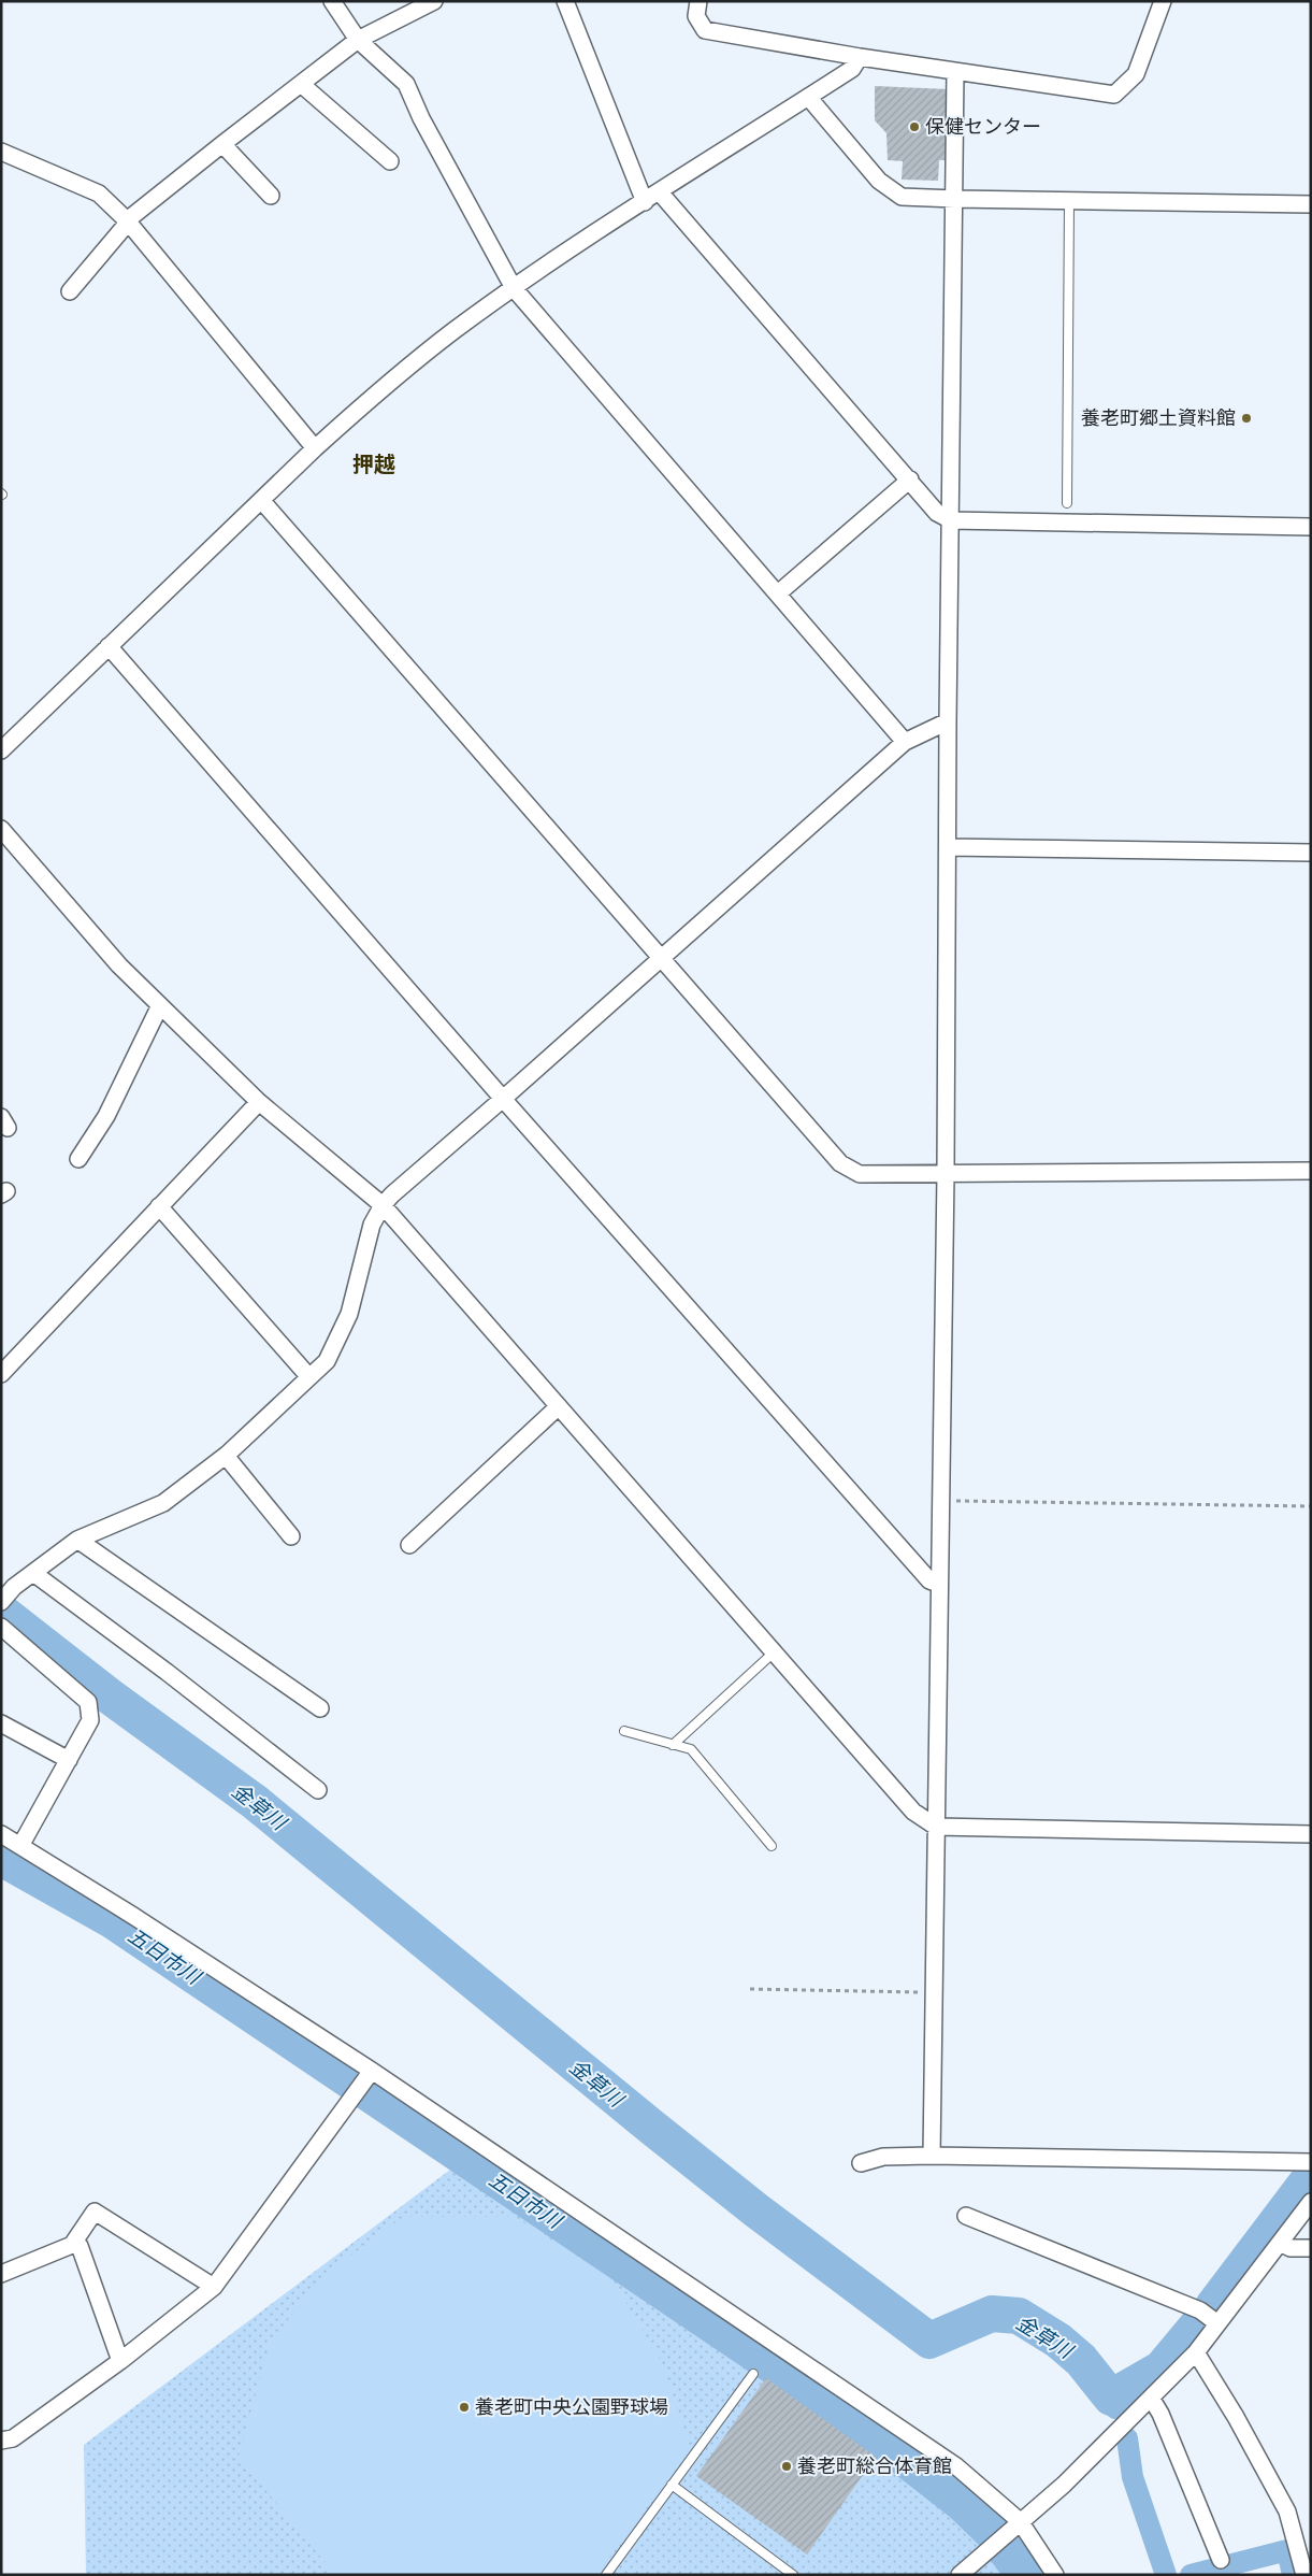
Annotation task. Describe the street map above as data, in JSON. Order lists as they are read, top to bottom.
{
  "districts": ["押越"],
  "water": ["金草川", "五日市川"],
  "places": [
    "保健センター",
    "養老町郷土資料館",
    "養老町中央公園野球場",
    "養老町総合体育館"
  ]
}
